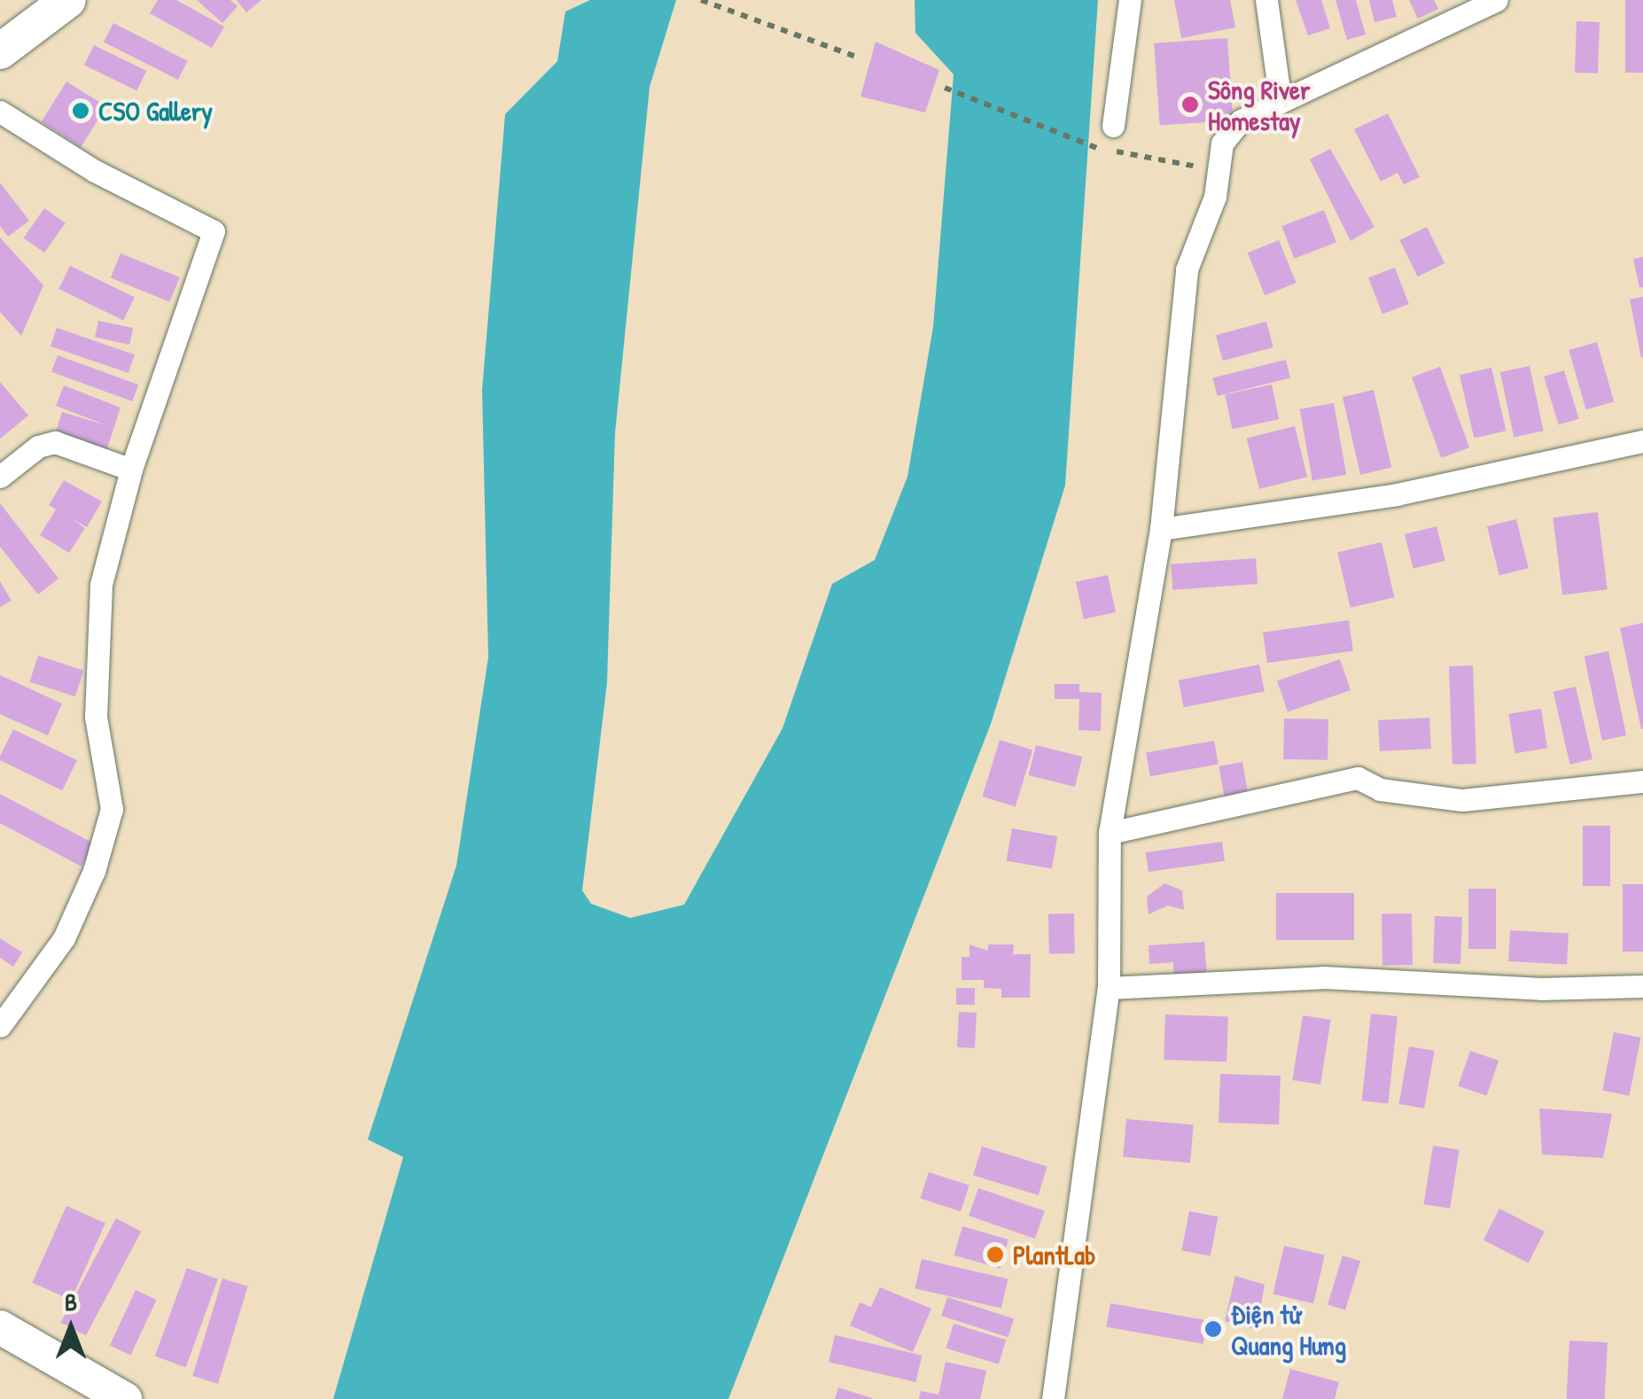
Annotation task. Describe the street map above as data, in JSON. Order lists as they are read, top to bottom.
{
  "places": [
    "Sông River Homestay",
    "CSO Gallery",
    "PlantLab",
    "Điện tử Quang Hưng"
  ],
  "north": "top"
}
